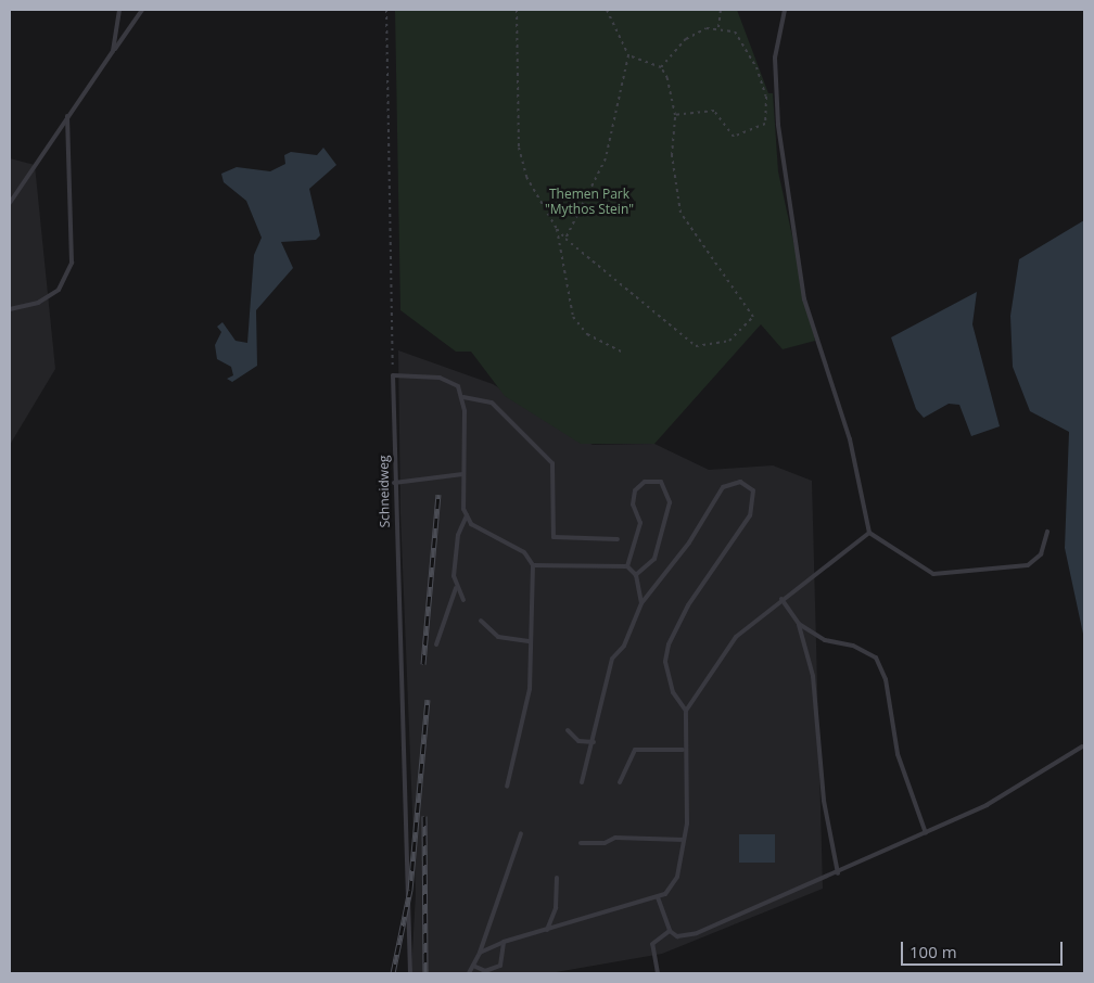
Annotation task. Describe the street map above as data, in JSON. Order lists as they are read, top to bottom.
{
  "streets": {
    "lane": ["Schneidweg"]
  },
  "parks": ["Themen Park \"Mythos Stein\""],
  "scale_bar": "100 m"
}
